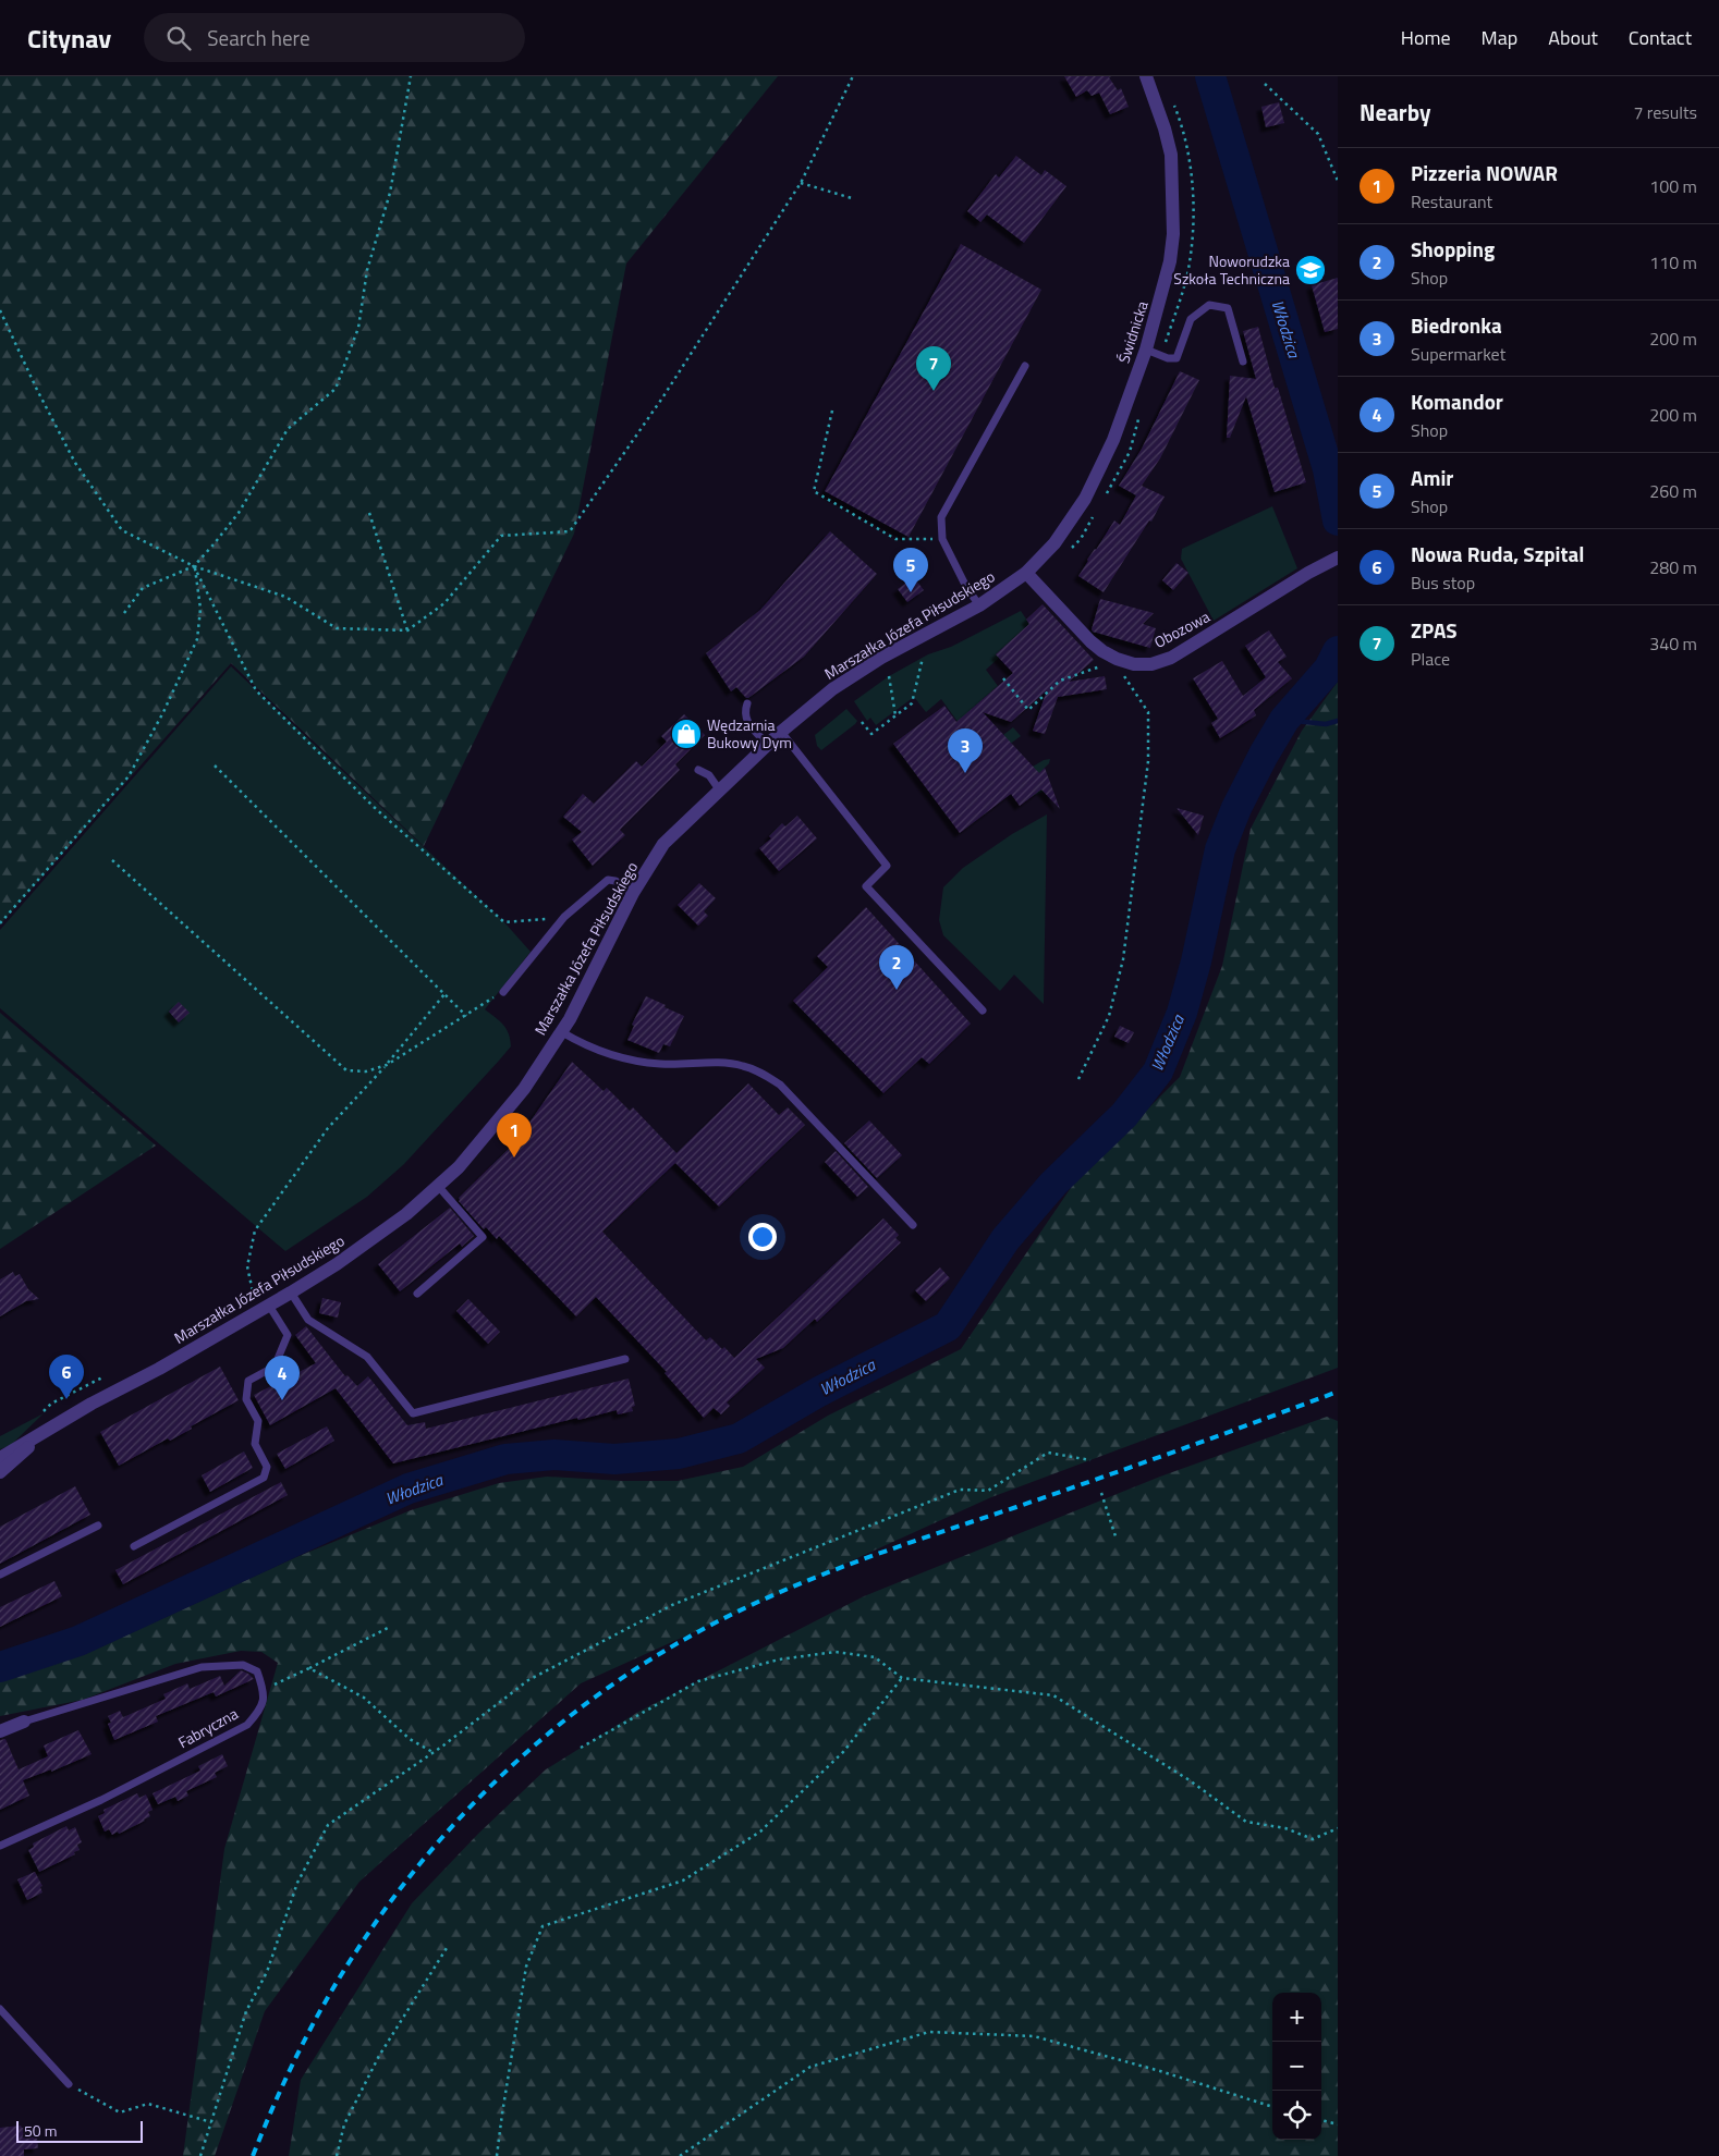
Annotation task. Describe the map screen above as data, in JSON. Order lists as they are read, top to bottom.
{
  "streets": {
    "street": ["Świdnicka", "Marszałka Józefa Piłsudskiego", "Obozowa"],
    "lane": ["Fabryczna"]
  },
  "crossings": [
    ["Świdnicka", "Marszałka Józefa Piłsudskiego"],
    ["Świdnicka", "Obozowa"],
    ["Marszałka Józefa Piłsudskiego", "Obozowa"]
  ],
  "water": ["Włodzica"],
  "places": {
    "school or university": ["Noworudzka Szkoła Techniczna"],
    "shop": ["Wędzarnia Bukowy Dym"]
  },
  "scale_bar": "50 m",
  "page": {
    "header": "Citynav",
    "search": "Search here",
    "nav": [
      "Home",
      "Map",
      "About",
      "Contact"
    ],
    "heading": ["Nearby", "7 results"],
    "list": [
      {
        "mark": "1",
        "name": "Pizzeria NOWAR",
        "note": "Restaurant",
        "value": "100 m"
      },
      {
        "mark": "2",
        "name": "Shopping",
        "note": "Shop",
        "value": "110 m"
      },
      {
        "mark": "3",
        "name": "Biedronka",
        "note": "Supermarket",
        "value": "200 m"
      },
      {
        "mark": "4",
        "name": "Komandor",
        "note": "Shop",
        "value": "200 m"
      },
      {
        "mark": "5",
        "name": "Amir",
        "note": "Shop",
        "value": "260 m"
      },
      {
        "mark": "6",
        "name": "Nowa Ruda, Szpital",
        "note": "Bus stop",
        "value": "280 m"
      },
      {
        "mark": "7",
        "name": "ZPAS",
        "note": "Place",
        "value": "340 m"
      }
    ],
    "pins": [
      "7",
      "5",
      "3",
      "2",
      "1",
      "6",
      "4"
    ],
    "map_buttons": ["+", "−"],
    "scale": "50 m"
  }
}
